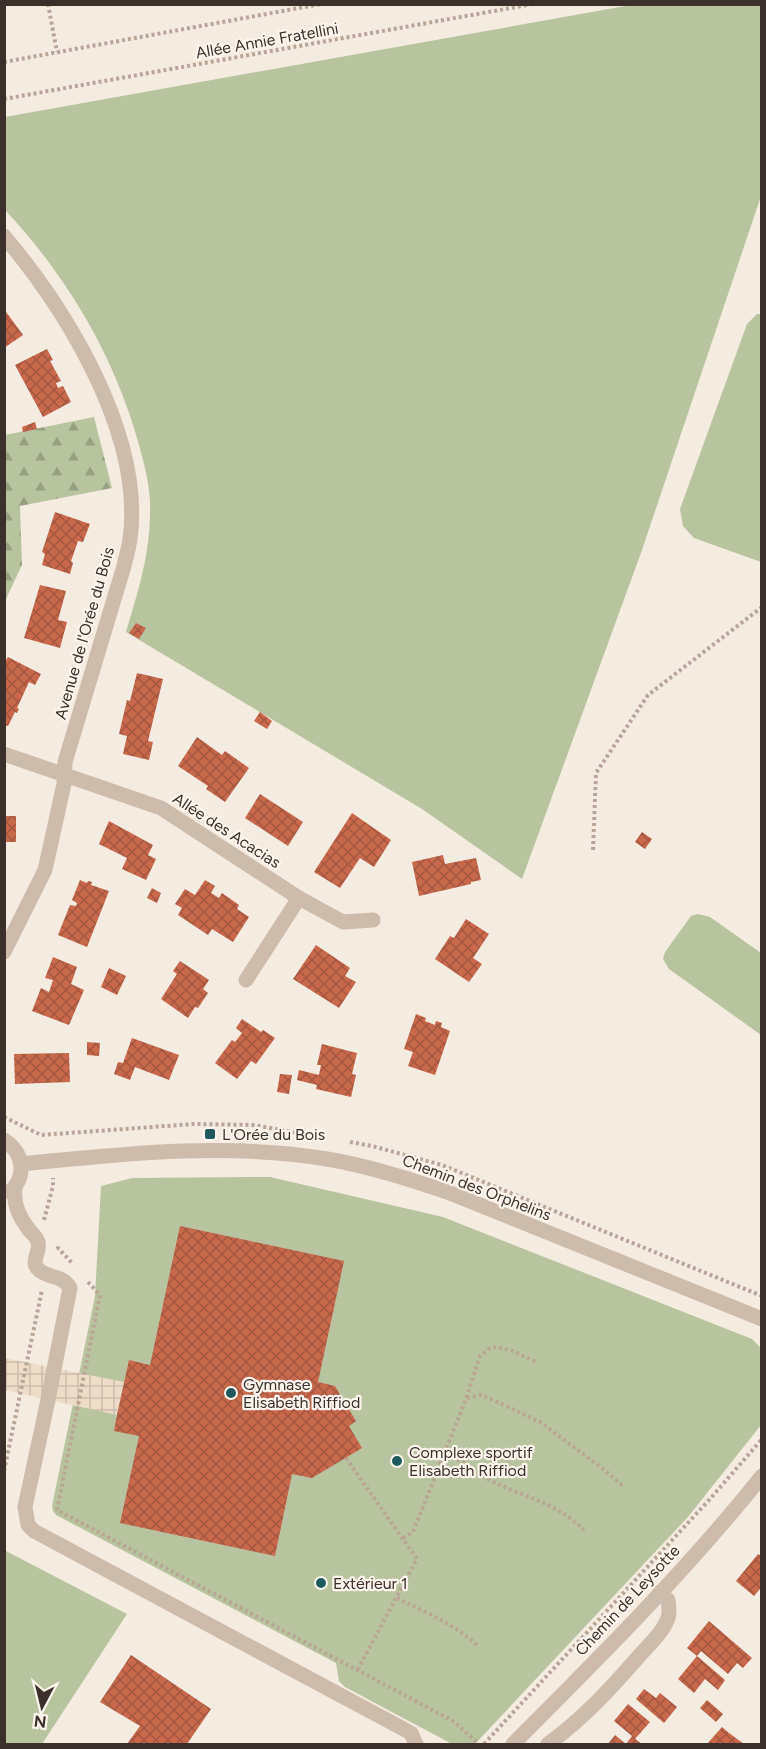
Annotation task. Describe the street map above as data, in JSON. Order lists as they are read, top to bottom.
{
  "streets": {
    "street": [
      "Avenue de l'Orée du Bois",
      "Allée des Acacias",
      "Chemin des Orphelins",
      "Chemin de Leysotte"
    ],
    "path": ["Allée Annie Fratellini"]
  },
  "crossings": [
    ["Avenue de l'Orée du Bois", "Allée des Acacias"]
  ],
  "places": {
    "transit": ["L'Orée du Bois"],
    "other": ["Gymnase Elisabeth Riffiod", "Complexe sportif Elisabeth Riffiod", "Extérieur 1"]
  },
  "north": "bottom"
}
